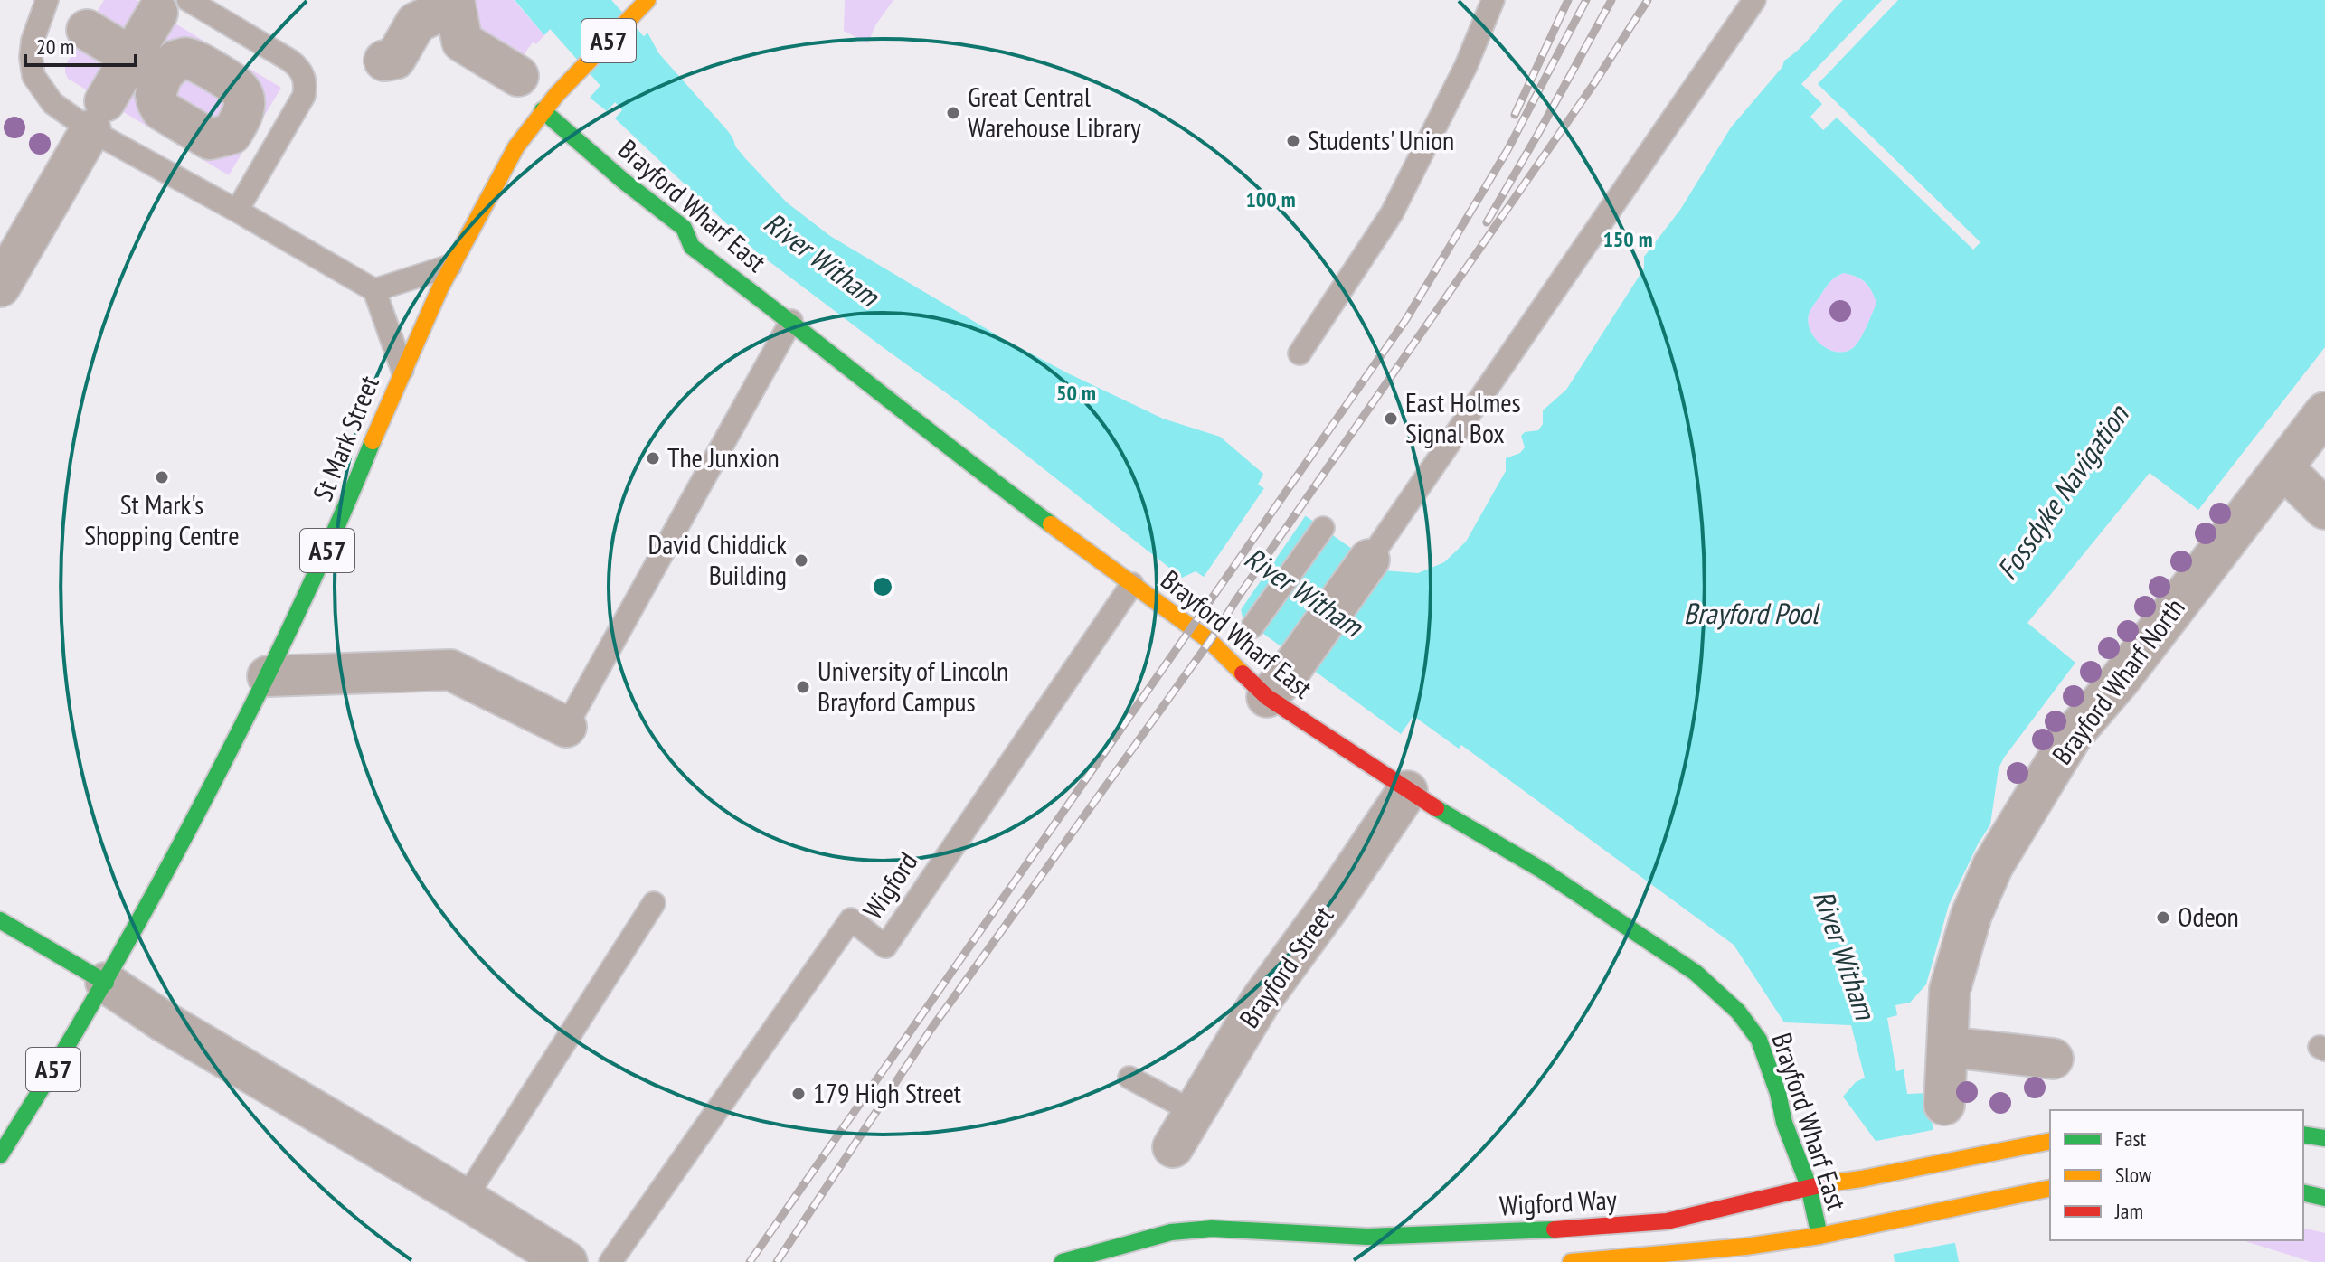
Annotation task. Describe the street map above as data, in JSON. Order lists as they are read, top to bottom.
{
  "streets": {
    "main road": [
      "A57",
      "Brayford Wharf East",
      "St Mark Street",
      "Wigford Way"
    ],
    "street": ["Brayford Wharf North", "Brayford Street"],
    "lane": ["Wigford"]
  },
  "crossings": [
    ["A57", "Brayford Wharf East"],
    ["A57", "St Mark Street"],
    ["Brayford Wharf East", "St Mark Street"],
    ["Brayford Wharf East", "Wigford"],
    ["Brayford Wharf East", "Brayford Street"],
    ["Brayford Wharf East", "Wigford Way"]
  ],
  "water": ["River Witham", "Fossdyke Navigation", "Brayford Pool"],
  "places": [
    "Great Central Warehouse Library",
    "Students' Union",
    "East Holmes Signal Box",
    "The Junxion",
    "St Mark's Shopping Centre",
    "David Chiddick Building",
    "University of Lincoln Brayford Campus",
    "Odeon",
    "179 High Street"
  ],
  "legend": ["Fast", "Slow", "Jam"],
  "scale_bar": "20 m",
  "rings": ["100 m", "150 m", "50 m"]
}
